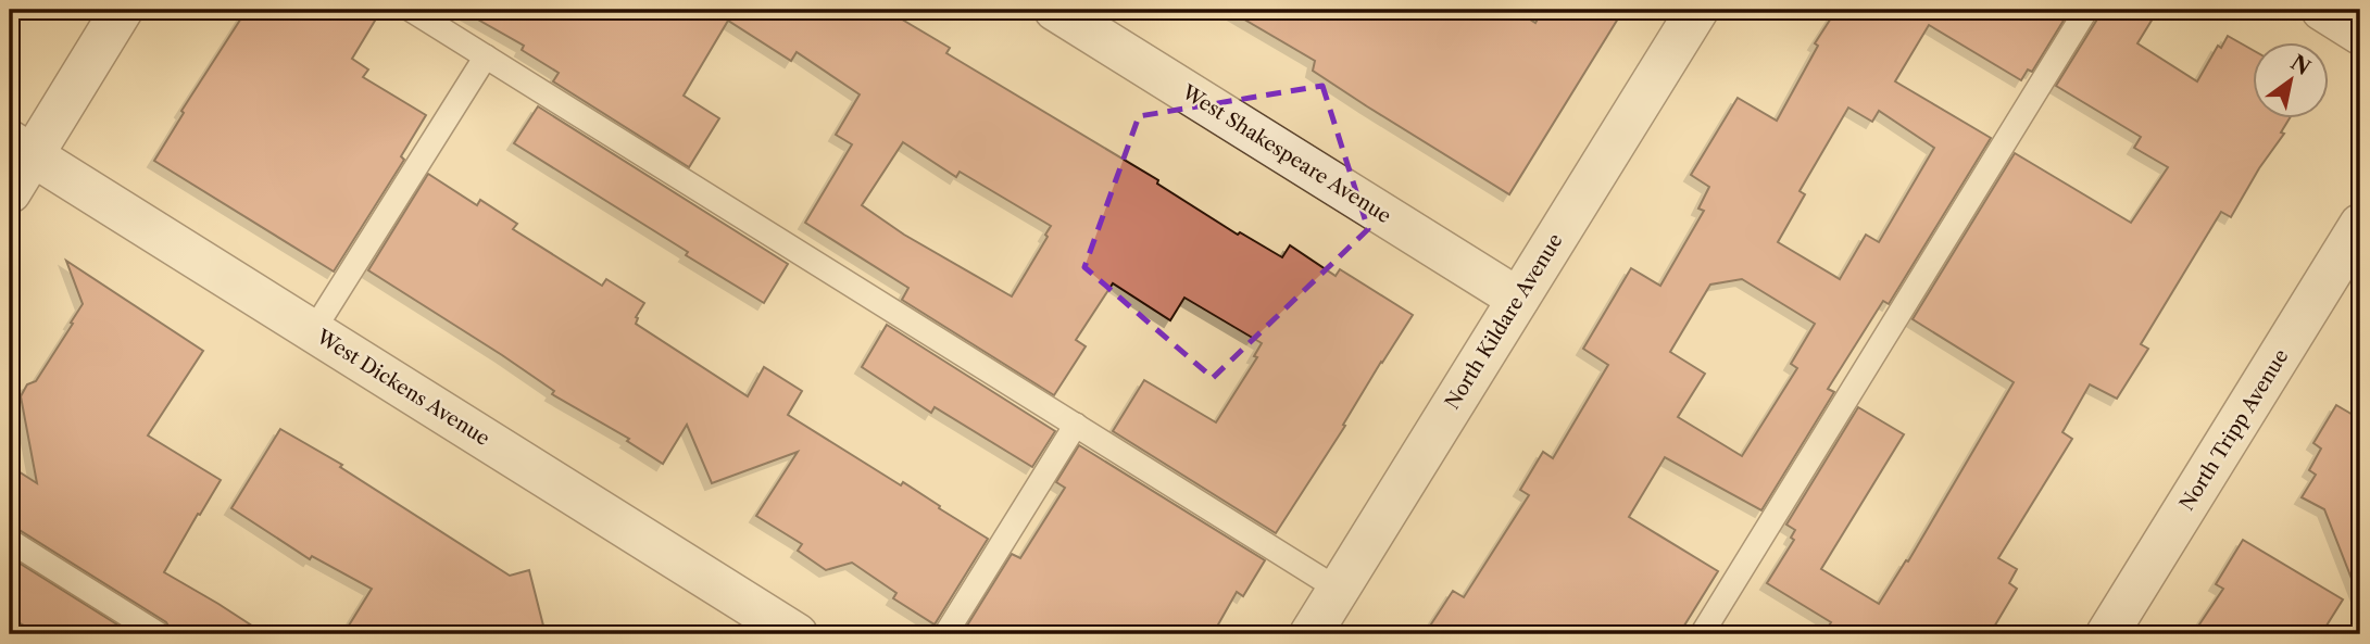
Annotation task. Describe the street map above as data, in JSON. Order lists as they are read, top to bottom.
{
  "streets": {
    "street": [
      "West Shakespeare Avenue",
      "North Kildare Avenue",
      "West Dickens Avenue",
      "North Tripp Avenue"
    ]
  },
  "crossings": [
    ["West Shakespeare Avenue", "North Kildare Avenue"]
  ],
  "north": "top right"
}
